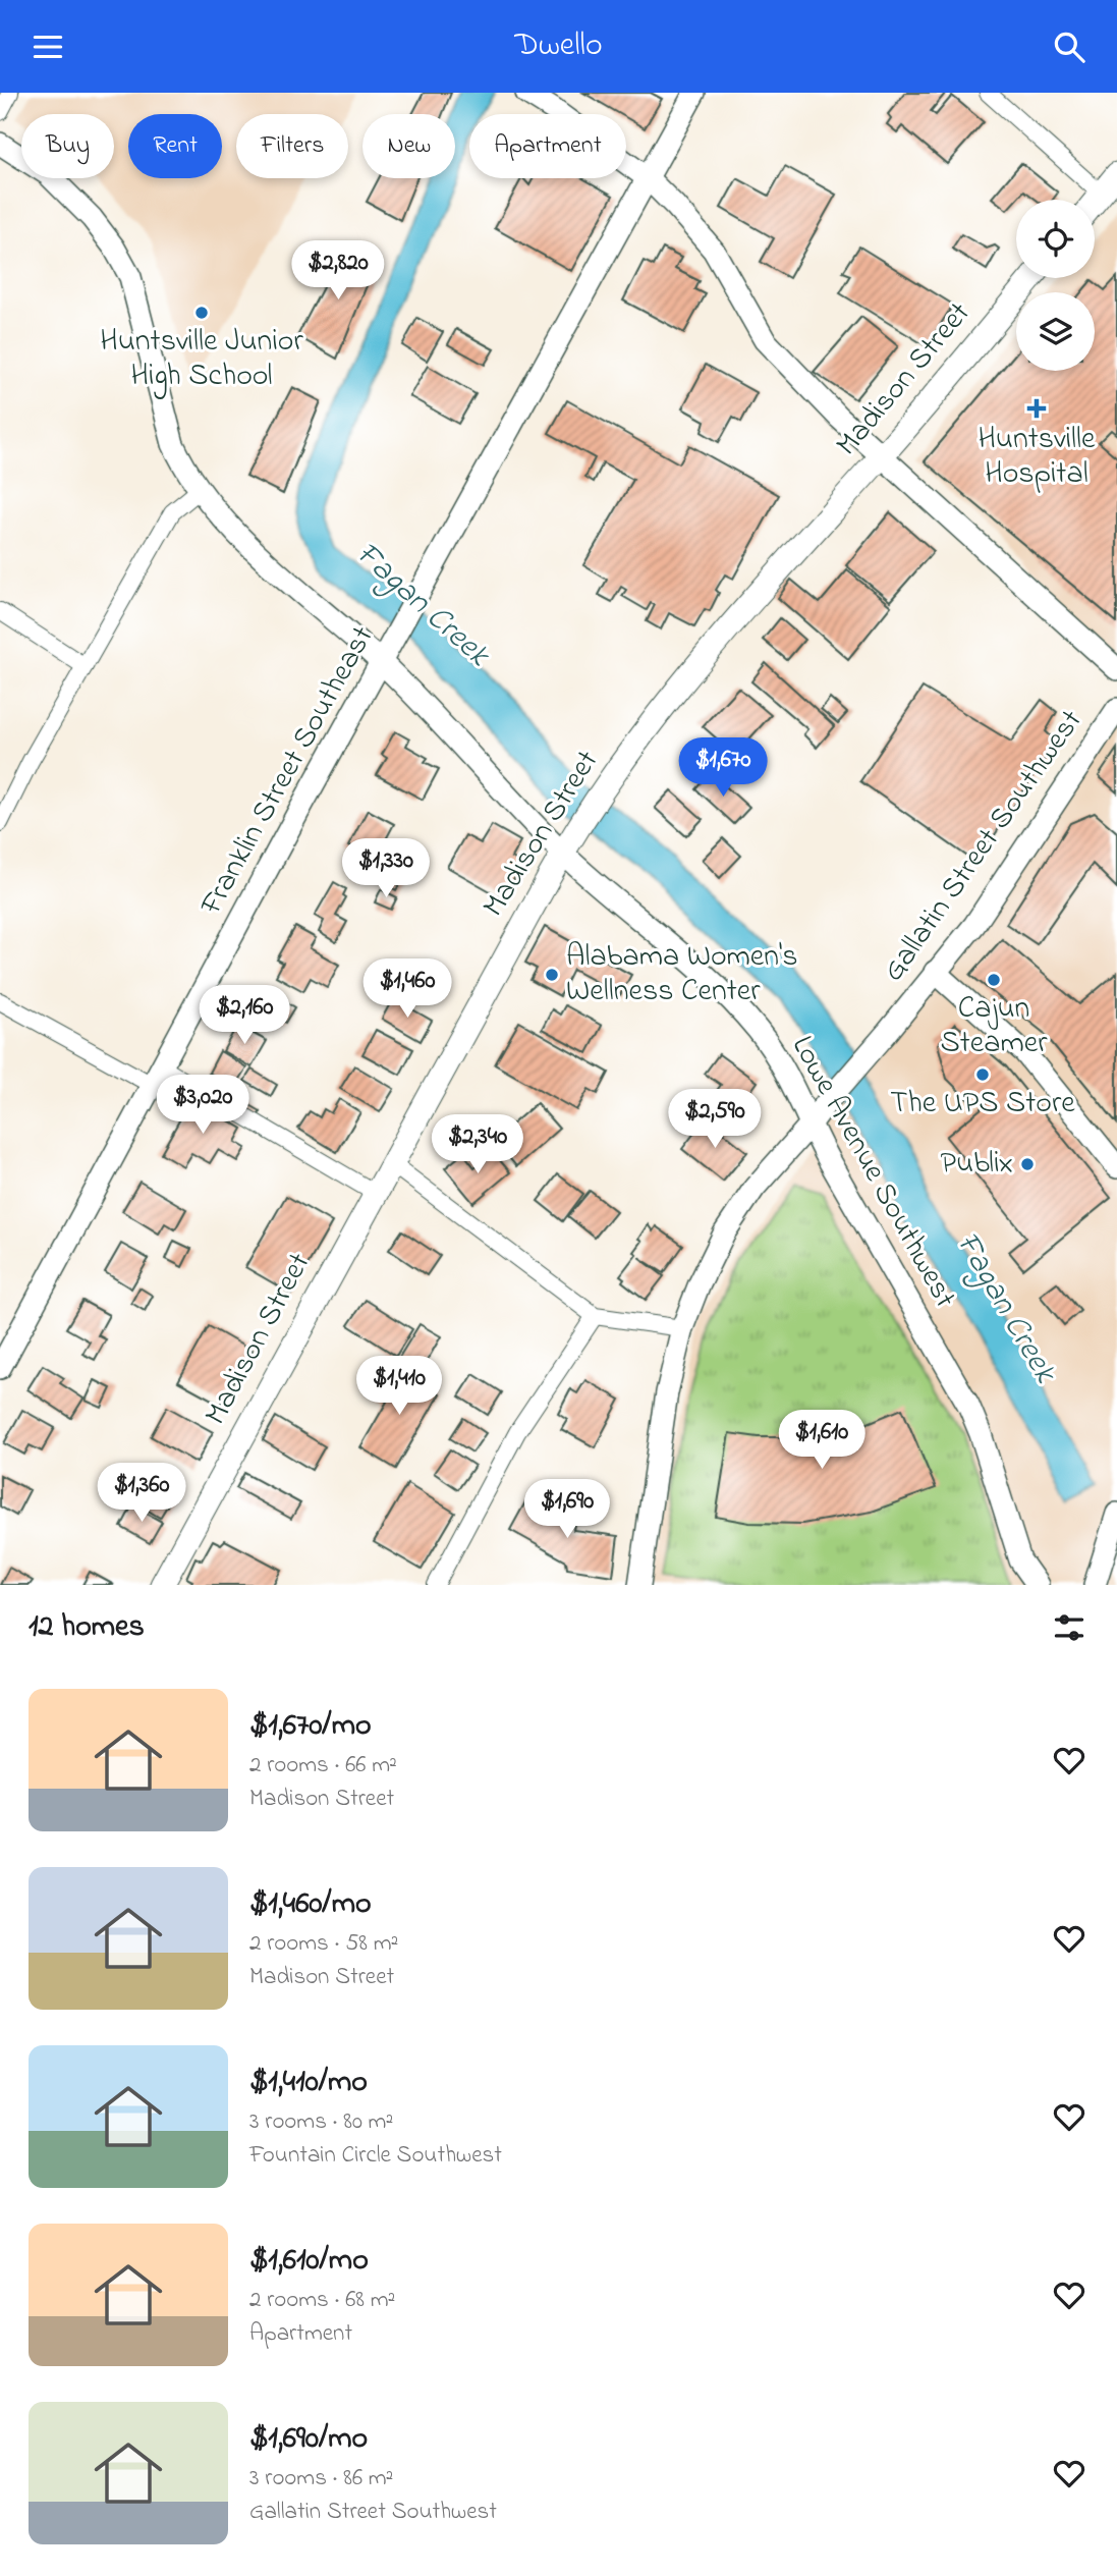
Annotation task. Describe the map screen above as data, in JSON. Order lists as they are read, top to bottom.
{
  "streets": {
    "main road": ["Madison Street"],
    "street": ["Franklin Street Southeast", "Gallatin Street Southwest", "Lowe Avenue Southwest"]
  },
  "crossings": [
    ["Madison Street", "Lowe Avenue Southwest"],
    ["Franklin Street Southeast", "Lowe Avenue Southwest"],
    ["Gallatin Street Southwest", "Lowe Avenue Southwest"]
  ],
  "water": ["Fagan Creek"],
  "places": {
    "other": [
      "Huntsville Junior High School",
      "Alabama Women's Wellness Center",
      "Cajun Steamer",
      "The UPS Store",
      "Publix"
    ],
    "health": ["Huntsville Hospital"]
  },
  "page": {
    "header": "Dwello",
    "chip": [
      "Buy",
      "Rent",
      "Filters",
      "New",
      "Apartment"
    ],
    "price": [
      "$2,820",
      "$1,670",
      "$1,330",
      "$1,460",
      "$2,160",
      "$3,020",
      "$2,590",
      "$2,340",
      "$1,410",
      "$1,610",
      "$1,360",
      "$1,690"
    ],
    "heading": "12 homes",
    "list": [
      {
        "name": "$1,670/mo",
        "note": "2 rooms · 66 m² · Madison Street"
      },
      {
        "name": "$1,460/mo",
        "note": "2 rooms · 58 m² · Madison Street"
      },
      {
        "name": "$1,410/mo",
        "note": "3 rooms · 80 m² · Fountain Circle Southwest"
      },
      {
        "name": "$1,610/mo",
        "note": "2 rooms · 68 m² · Apartment"
      },
      {
        "name": "$1,690/mo",
        "note": "3 rooms · 86 m² · Gallatin Street Southwest"
      }
    ]
  }
}
